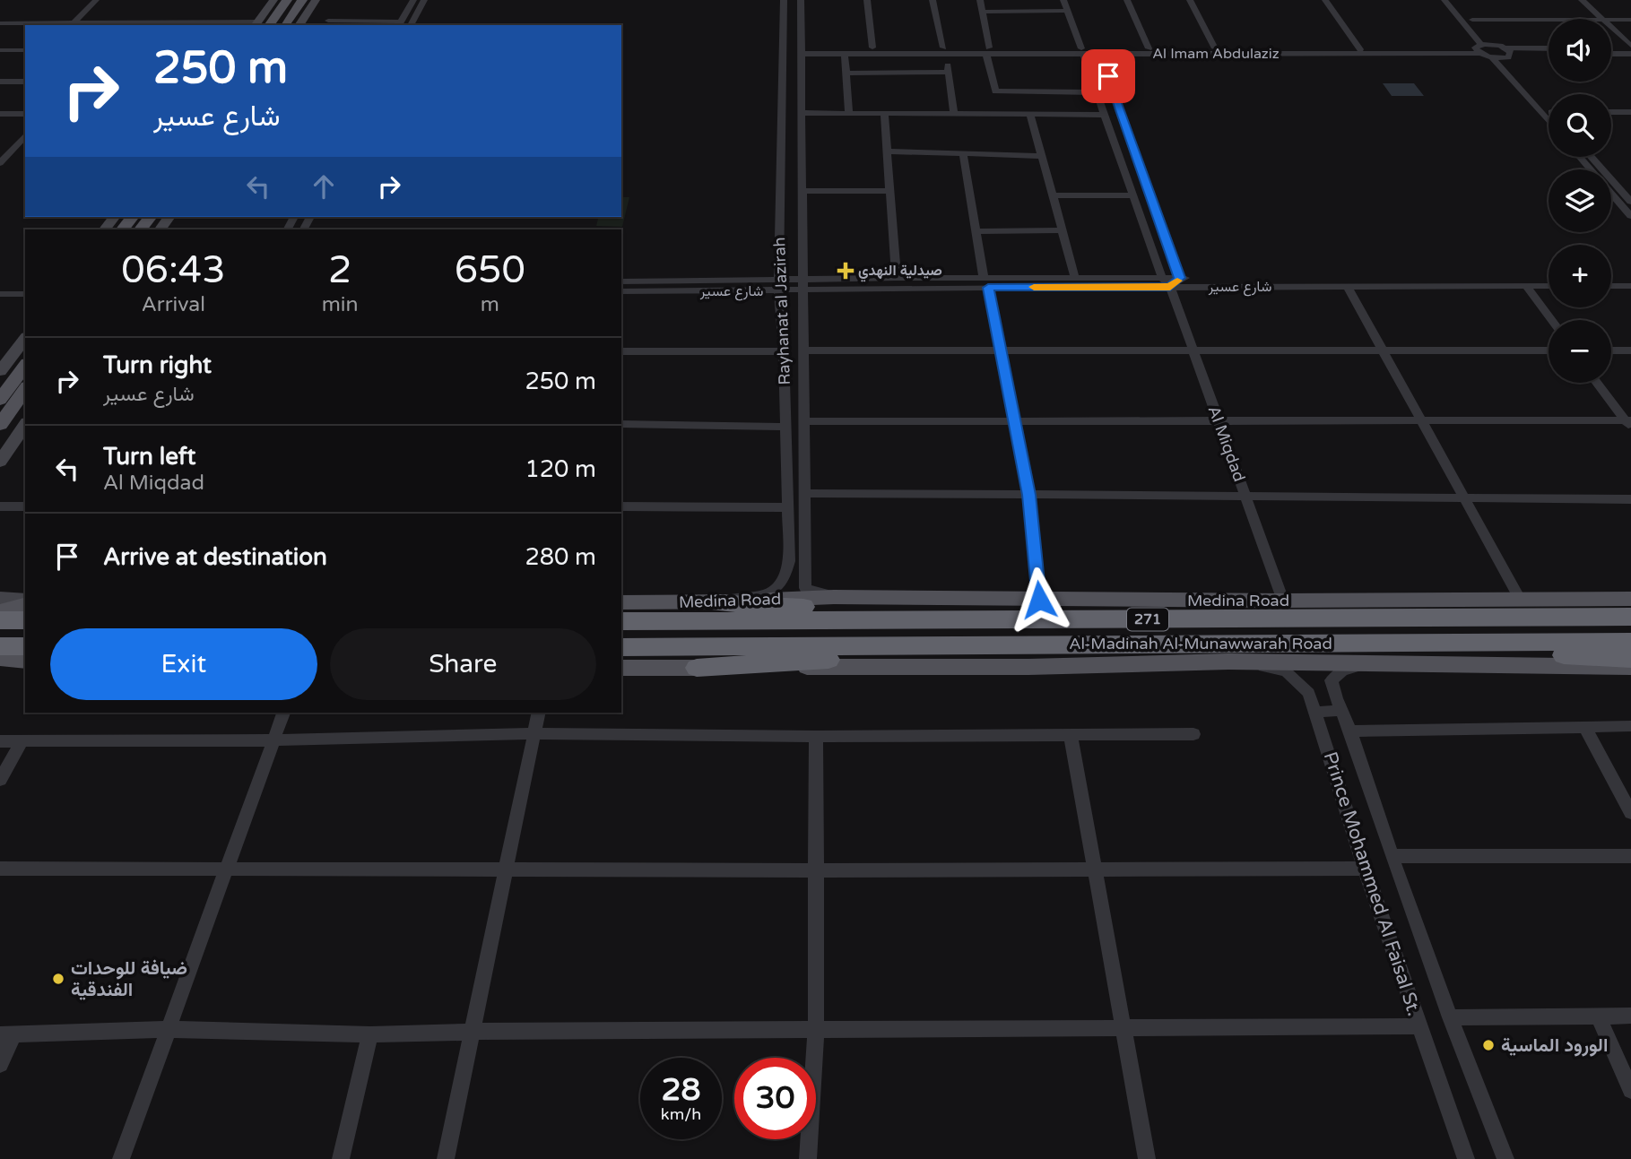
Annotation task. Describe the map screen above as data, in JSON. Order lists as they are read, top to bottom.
{
  "streets": {
    "highway": ["271", "Al-Madinah Al-Munawwarah Road"],
    "main road": ["Medina Road"],
    "street": [
      "Al Imam Abdulaziz",
      "شارع عسير",
      "Rayhanat al Jazirah",
      "Al Miqdad",
      "Prince Mohammed Al Faisal St."
    ]
  },
  "crossings": [
    ["Al Imam Abdulaziz", "Rayhanat al Jazirah"],
    ["Al Imam Abdulaziz", "Al Miqdad"],
    ["شارع عسير", "Rayhanat al Jazirah"],
    ["شارع عسير", "Al Miqdad"],
    ["Rayhanat al Jazirah", "Medina Road"],
    ["Al Miqdad", "Medina Road"],
    ["Medina Road", "Al-Madinah Al-Munawwarah Road"]
  ],
  "places": {
    "health": ["صيدلية النهدي"],
    "other": ["ضيافة للوحدات الفندقية", "الورود الماسية"]
  },
  "page": {
    "map_buttons": ["+", "−"],
    "turn": ["250 m", "شارع عسير"],
    "eta": [
      "06:43",
      "Arrival",
      "2",
      "min",
      "650",
      "m"
    ],
    "list": [
      {
        "name": "Turn right",
        "note": "شارع عسير",
        "value": "250 m"
      },
      {
        "name": "Turn left",
        "note": "Al Miqdad",
        "value": "120 m"
      },
      {
        "name": "Arrive at destination",
        "value": "280 m"
      }
    ],
    "buttons": ["Exit", "Share"],
    "speed": "28 km/h",
    "limit": "30"
  }
}
